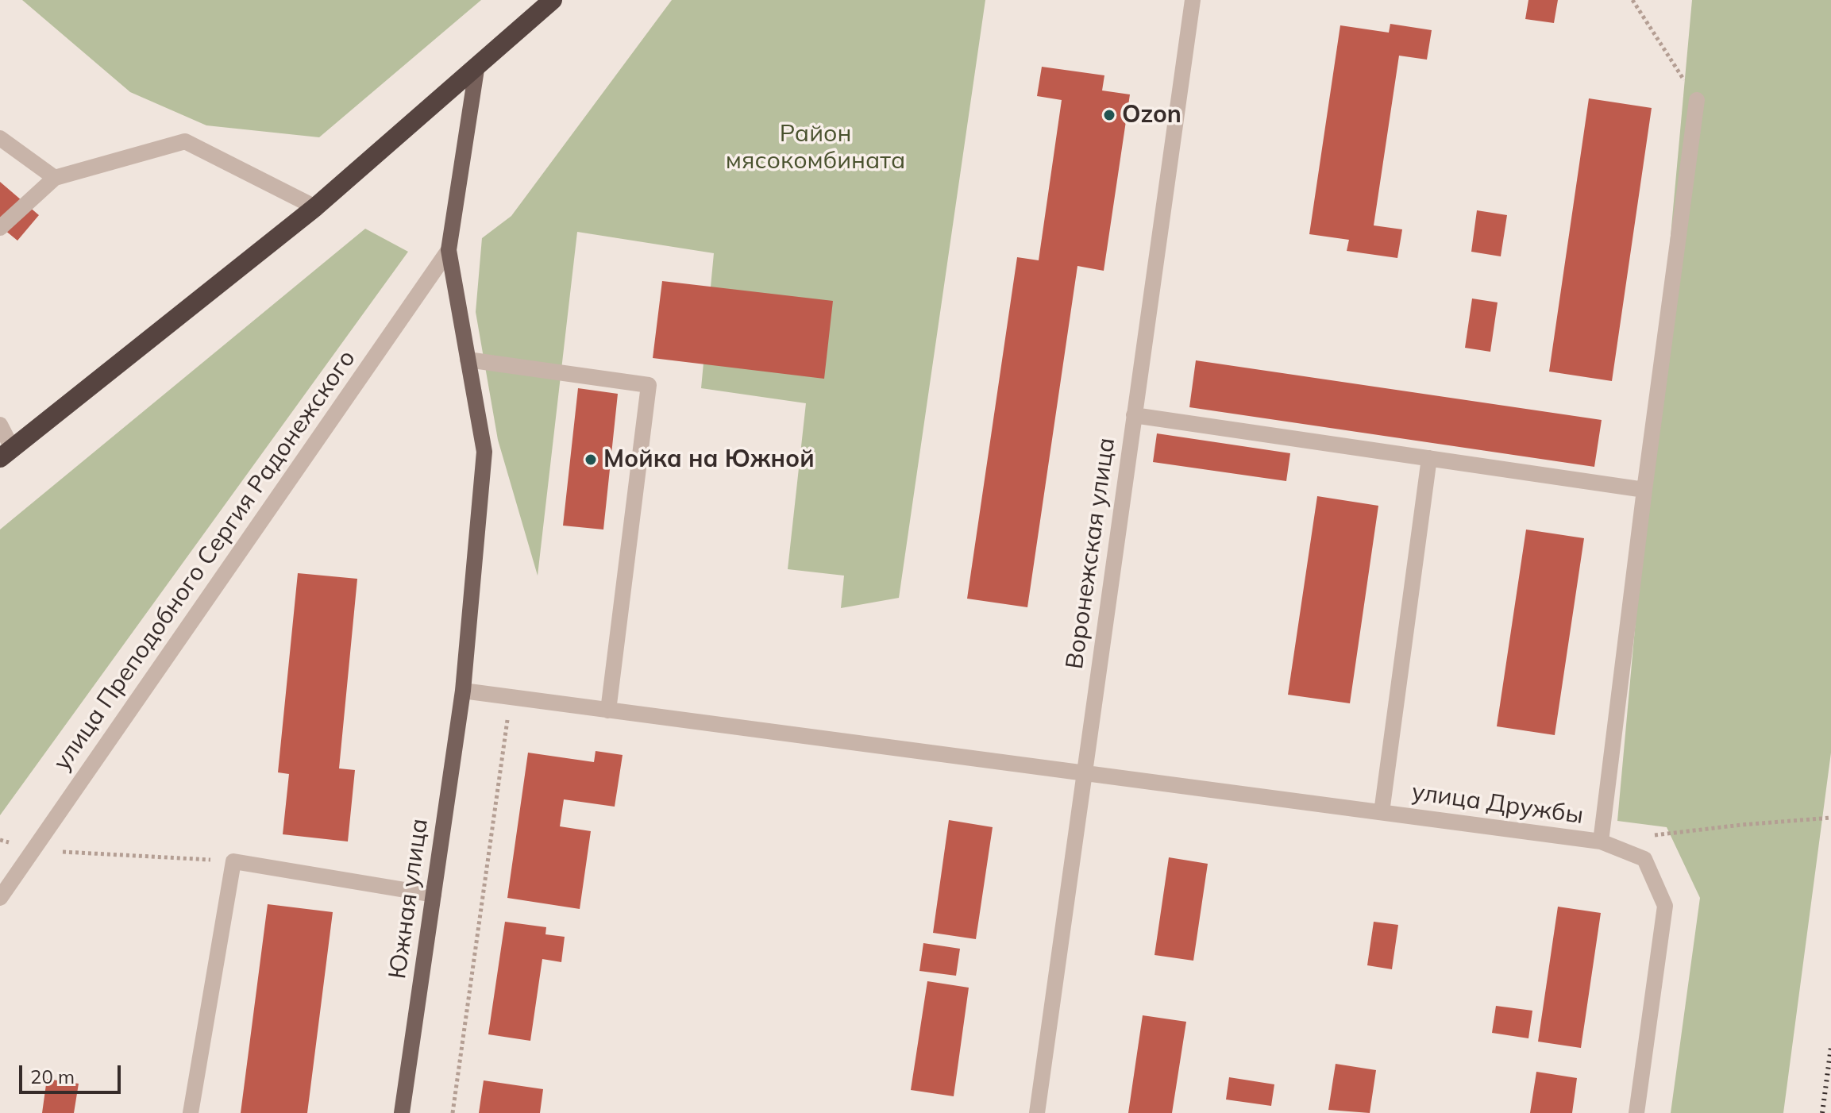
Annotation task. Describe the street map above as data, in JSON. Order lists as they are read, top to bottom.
{
  "streets": {
    "main road": ["Южная улица"],
    "street": ["Воронежская улица", "улица Преподобного Сергия Радонежского", "улица Дружбы"]
  },
  "crossings": [
    ["Воронежская улица", "улица Дружбы"],
    ["улица Преподобного Сергия Радонежского", "Южная улица"],
    ["улица Дружбы", "Южная улица"]
  ],
  "parks": ["Район мясокомбината"],
  "places": ["Ozon", "Мойка на Южной"],
  "scale_bar": "20 m"
}
